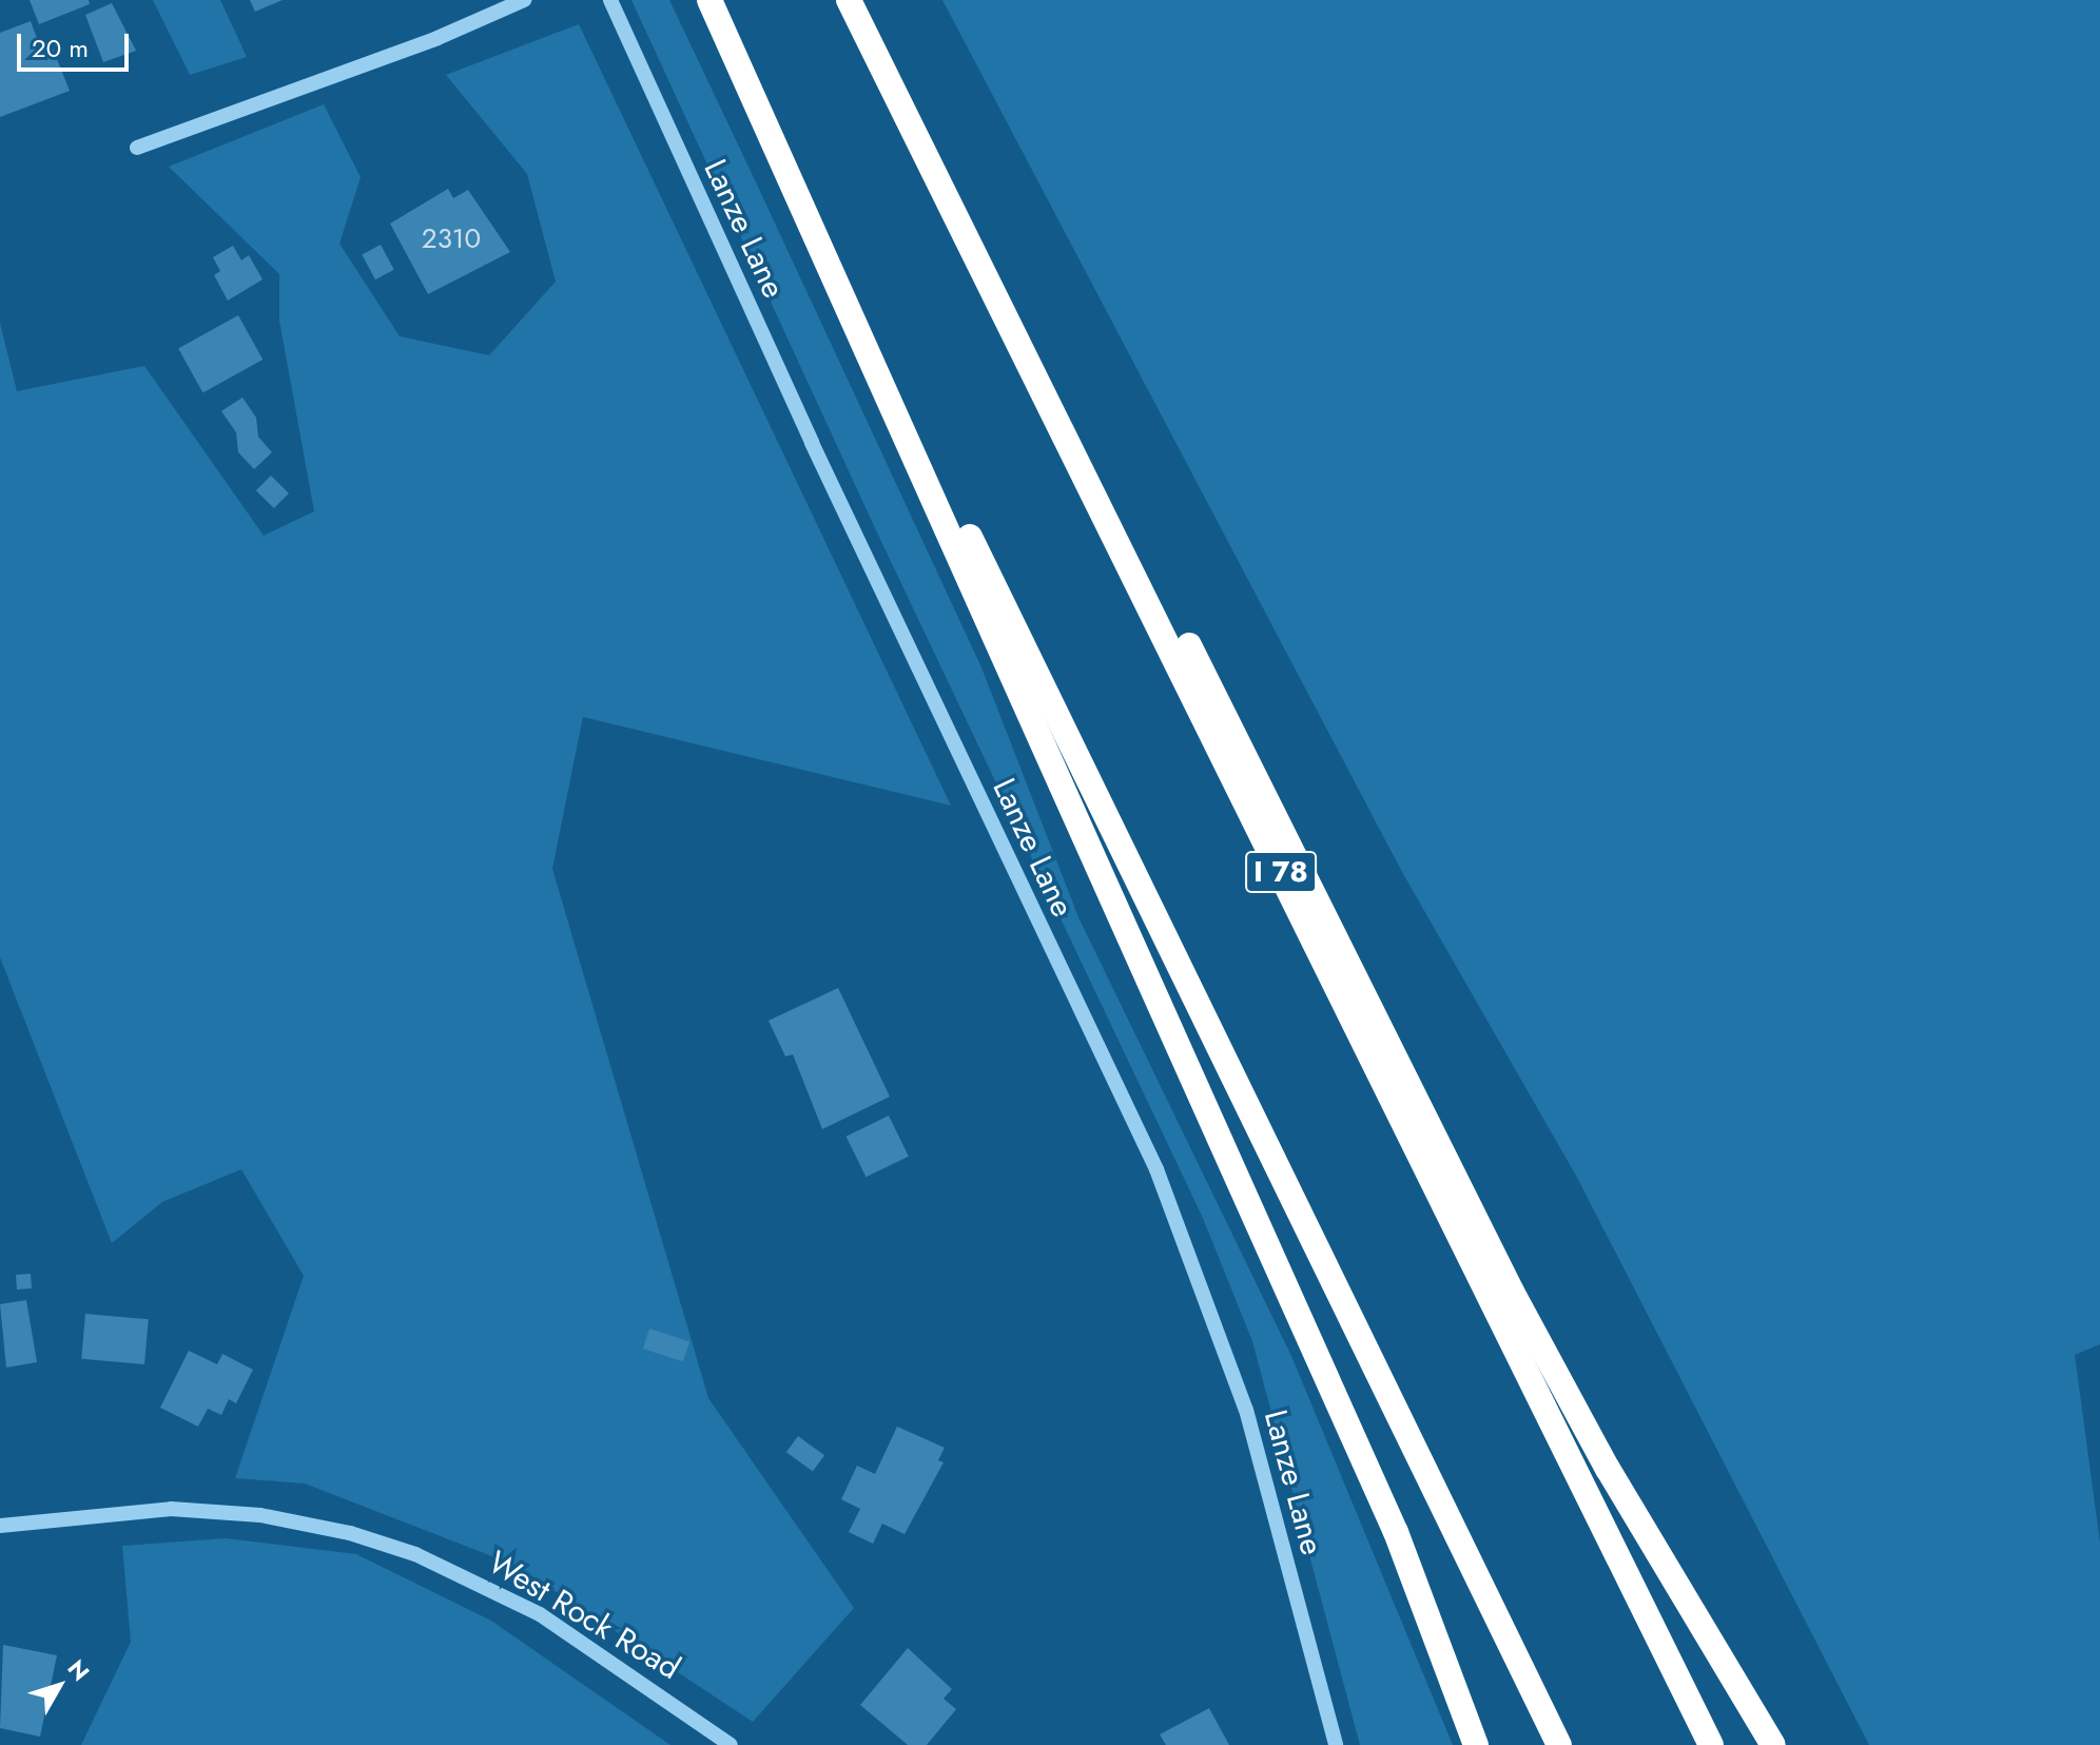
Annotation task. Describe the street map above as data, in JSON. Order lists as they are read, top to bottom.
{
  "streets": {
    "highway": ["I 78"],
    "street": ["Lanze Lane", "West Rock Road"]
  },
  "house_numbers": ["2310"],
  "scale_bar": "20 m",
  "north": "top right"
}
